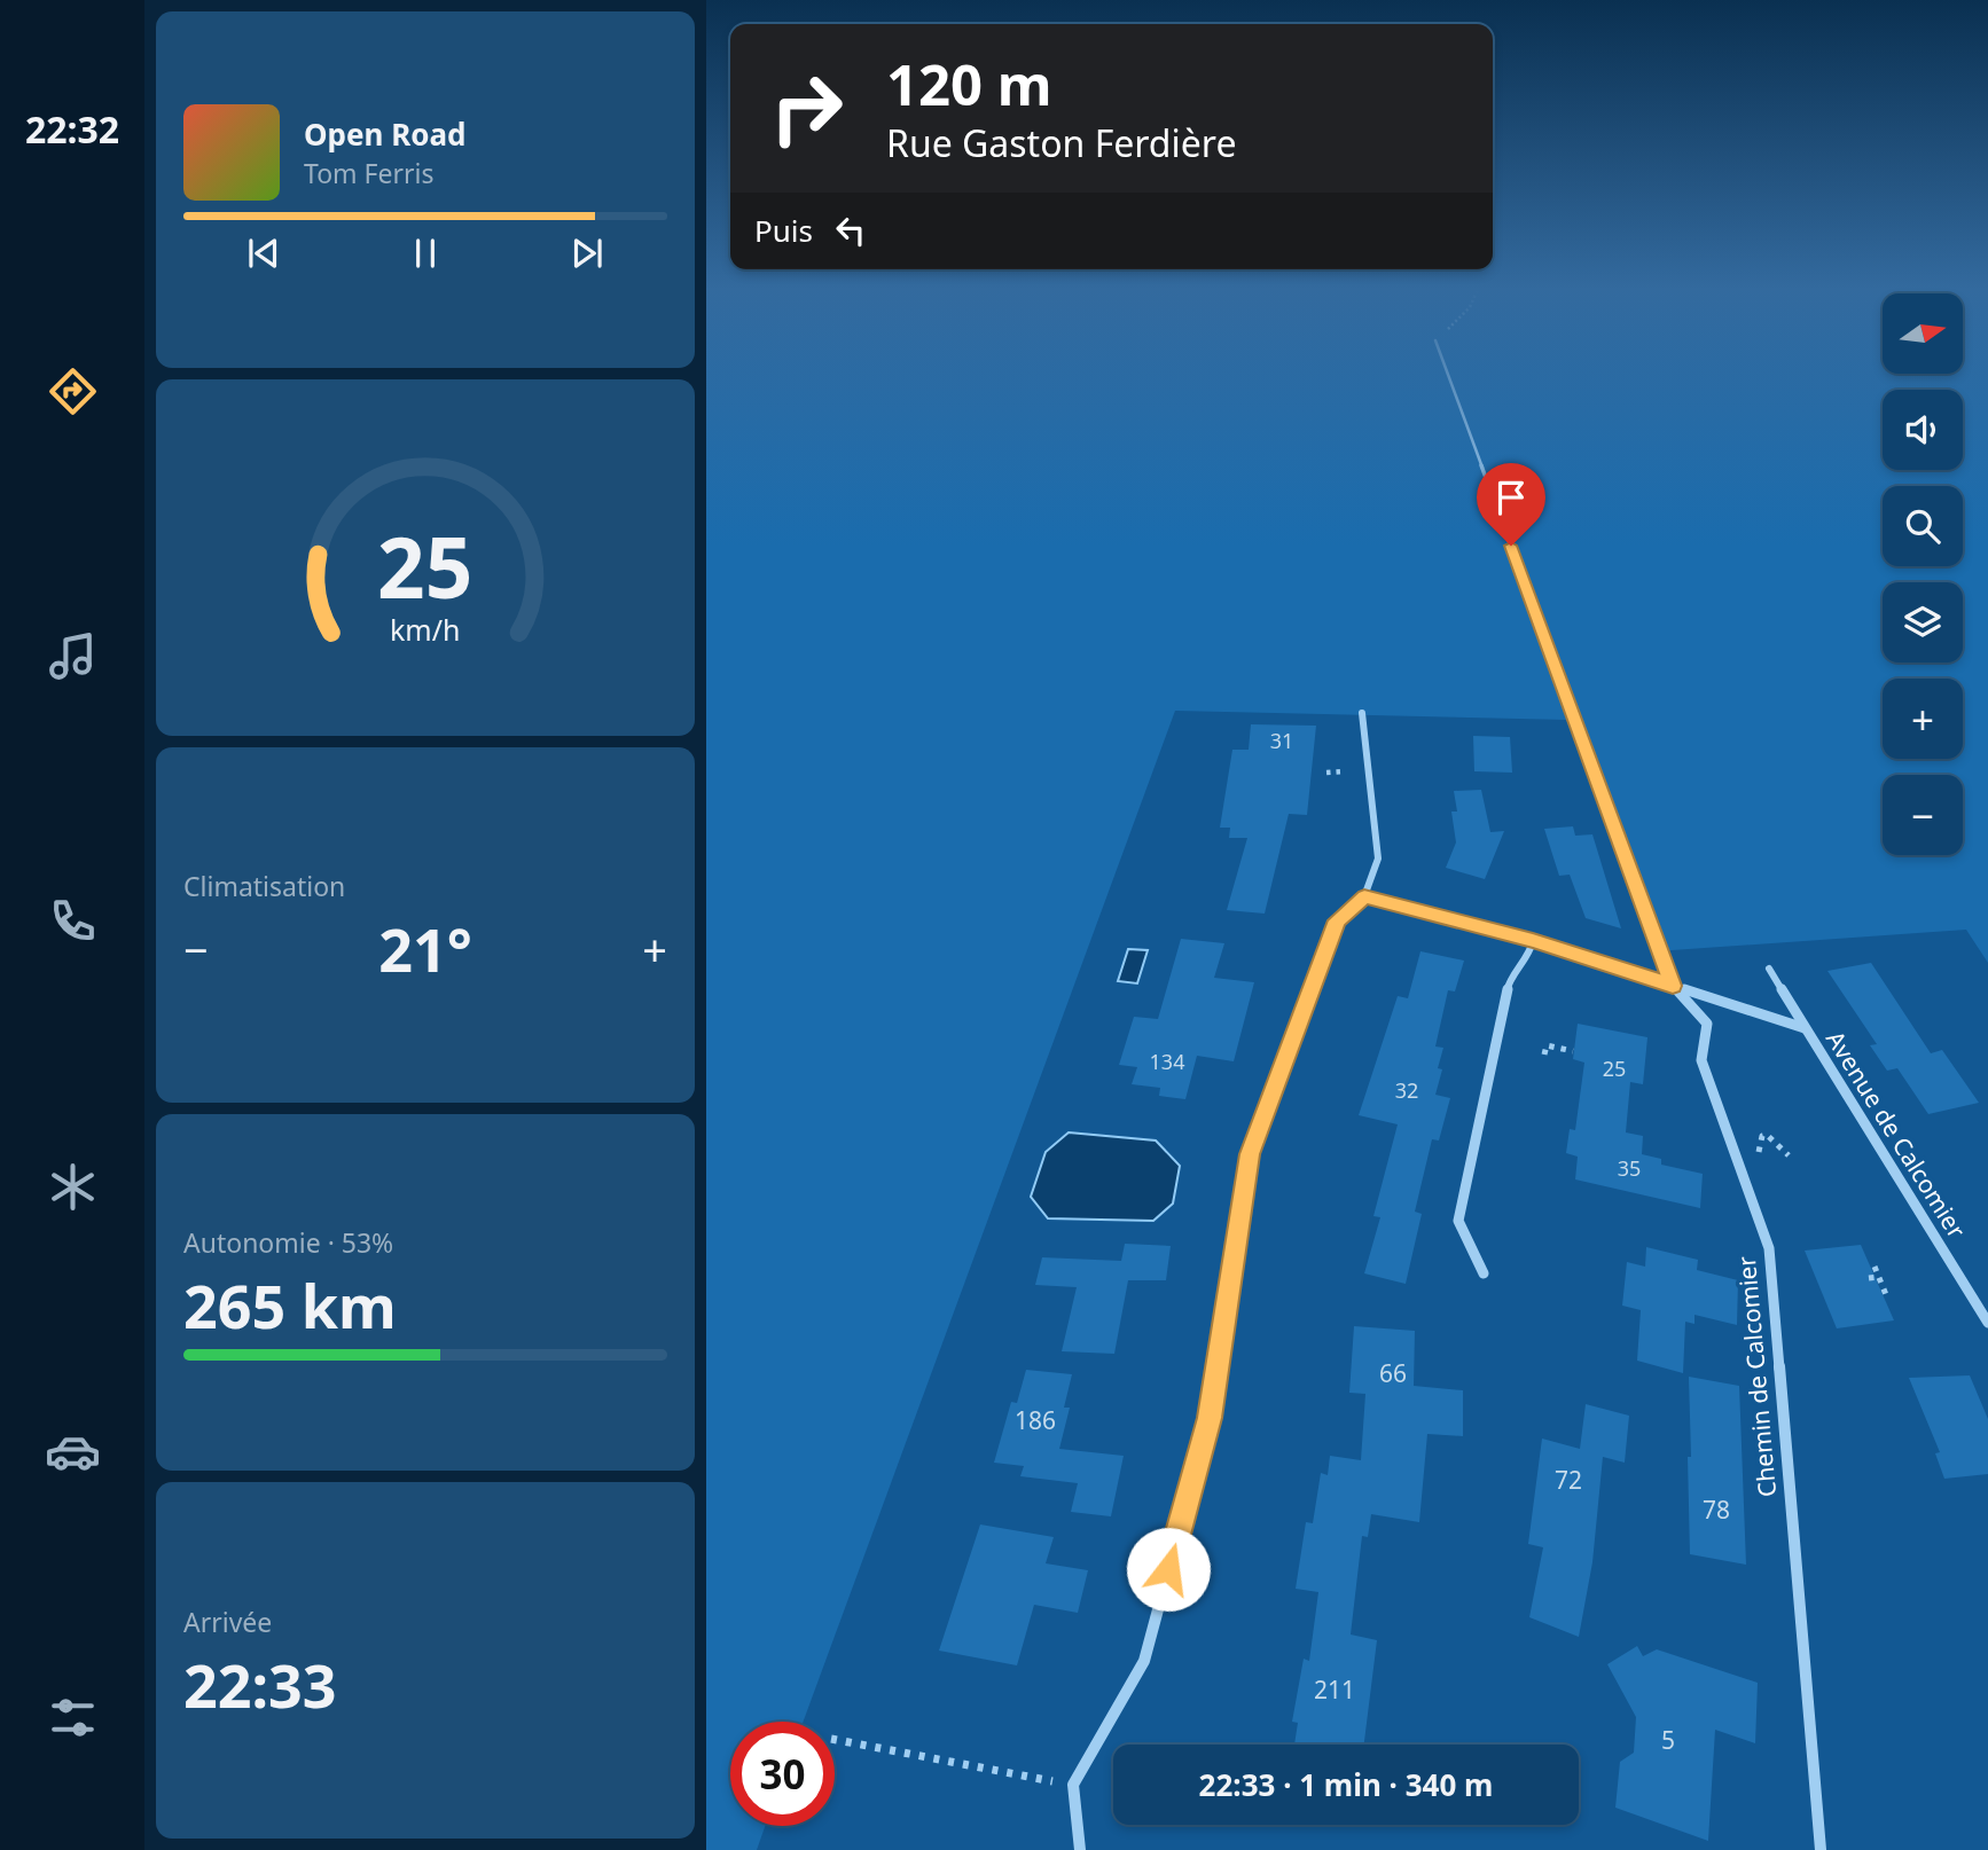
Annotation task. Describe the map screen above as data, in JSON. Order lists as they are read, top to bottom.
{
  "streets": {
    "street": ["Avenue de Calcomier", "Chemin de Calcomier"]
  },
  "house_numbers": [
    "31",
    "134",
    "25",
    "32",
    "35",
    "66",
    "186",
    "72",
    "78",
    "211",
    "5"
  ],
  "north": "right",
  "page": {
    "tabs": "22:32",
    "turn": ["120 m", "Rue Gaston Ferdière"],
    "song": ["Open Road", "Tom Ferris"],
    "then": "Puis",
    "map_buttons": ["+", "−"],
    "tile": [
      "Climatisation",
      ["Autonomie · 53%", "265 km"],
      ["Arrivée", "22:33"]
    ],
    "heat": ["−", "21°", "+"],
    "limit": "30",
    "trip": "22:33 · 1 min · 340 m",
    "gauge": ["25", "km/h"]
  }
}
